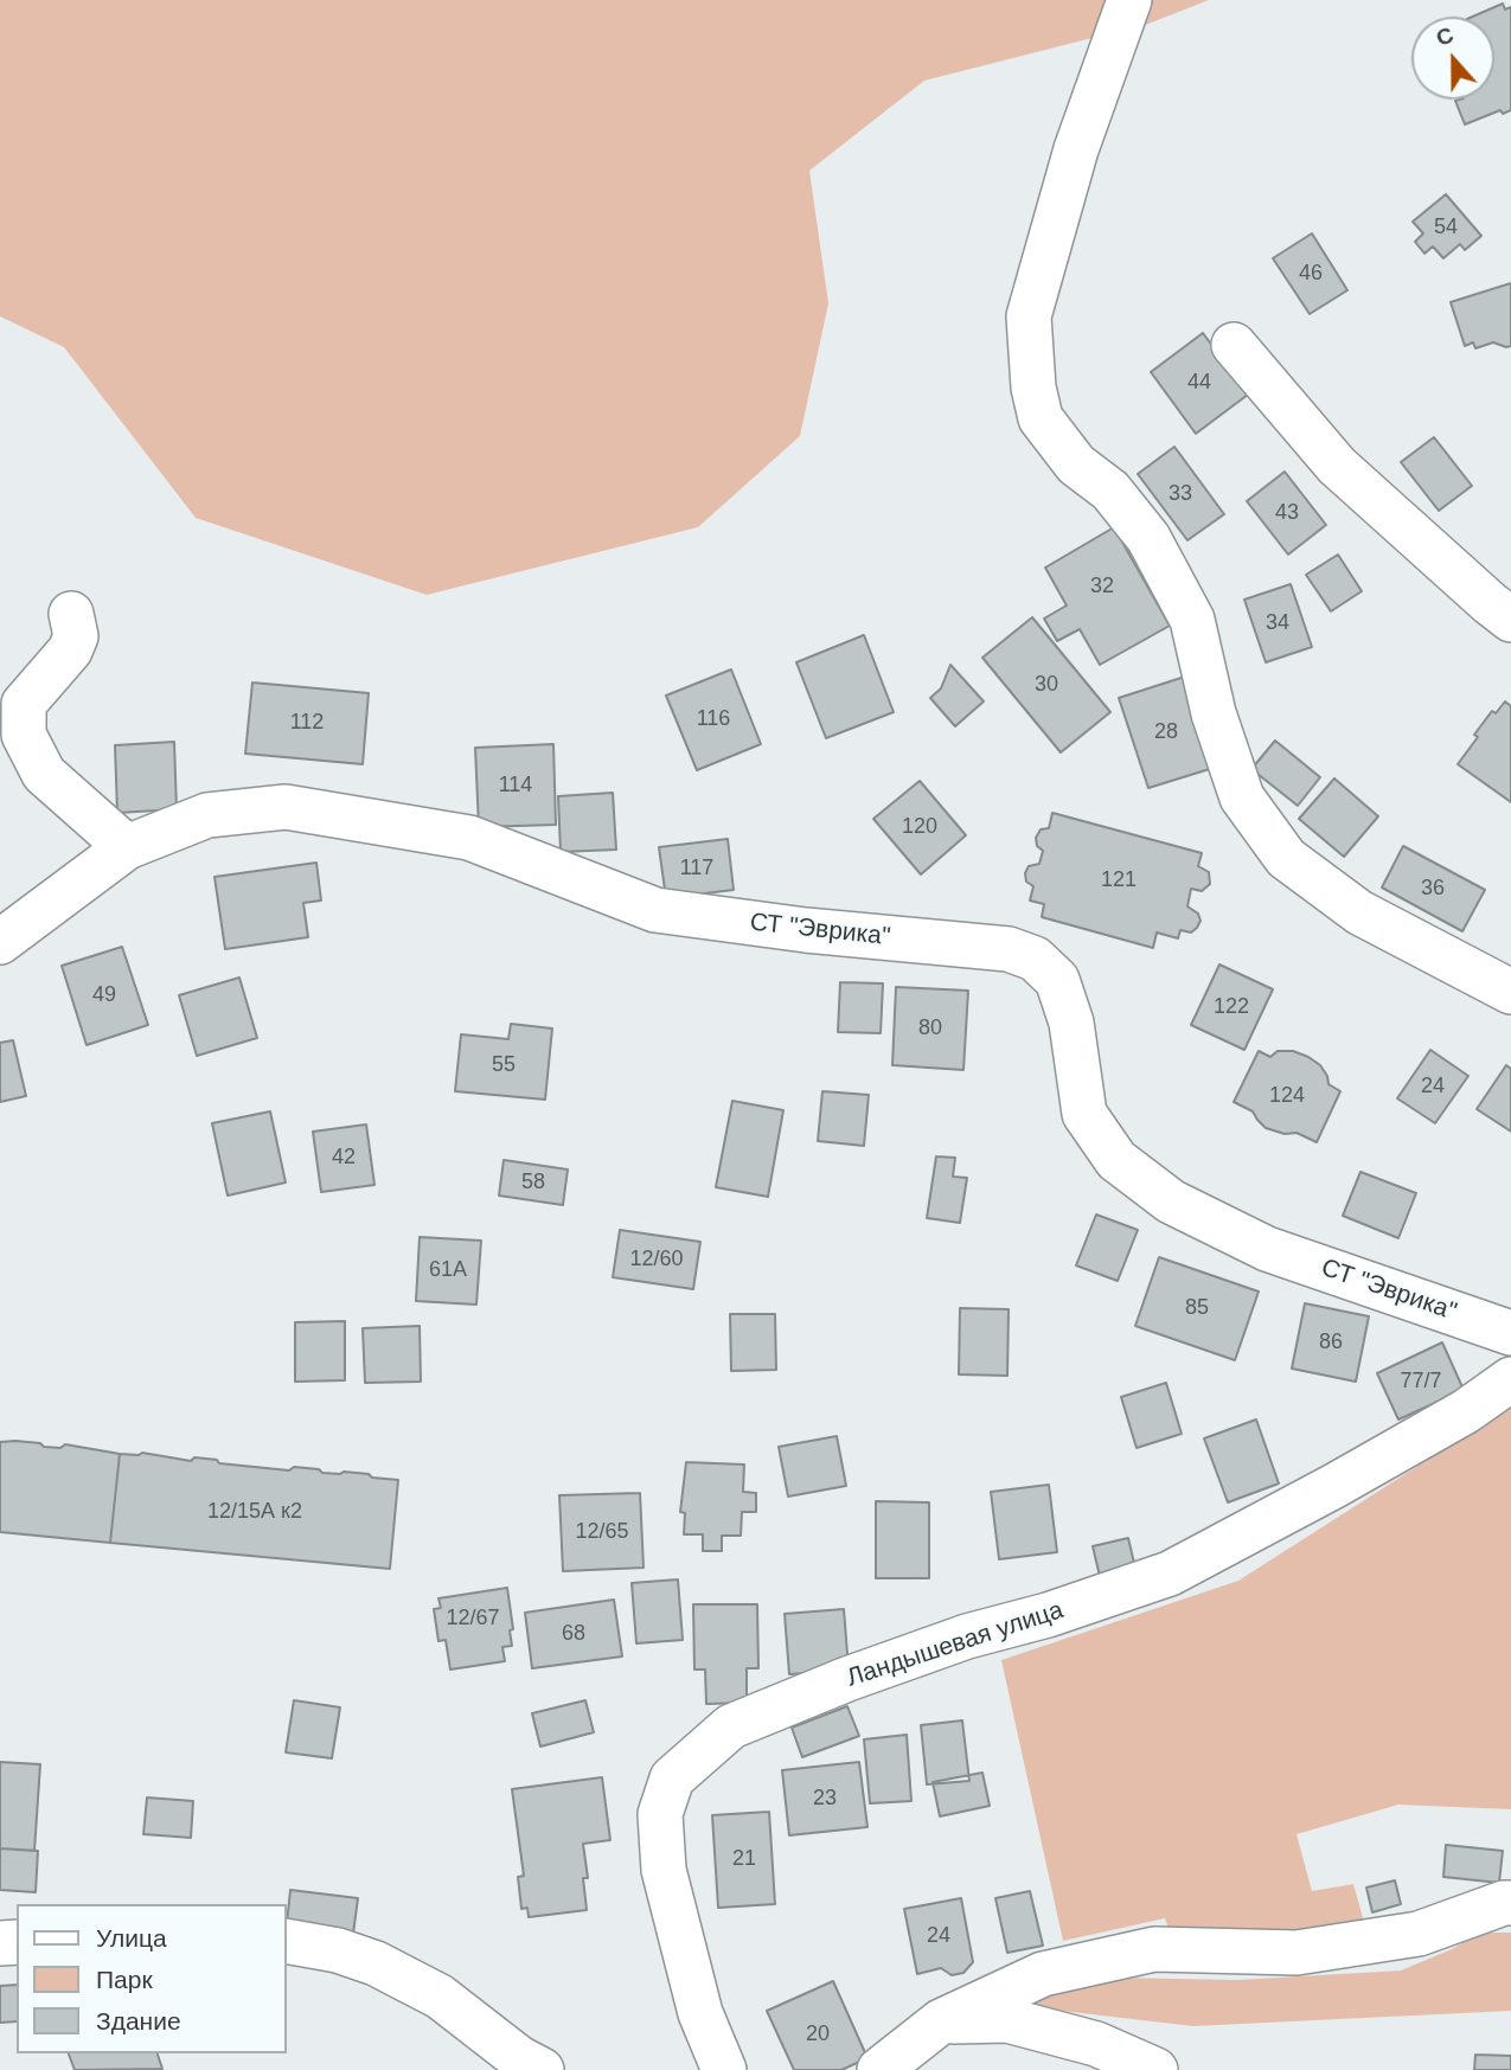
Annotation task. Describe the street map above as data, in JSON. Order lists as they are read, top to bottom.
{
  "streets": {
    "street": ["СТ \"Эврика\"", "Ландышевая улица"]
  },
  "house_numbers": [
    "54",
    "46",
    "44",
    "33",
    "43",
    "32",
    "34",
    "30",
    "116",
    "112",
    "28",
    "114",
    "120",
    "117",
    "121",
    "36",
    "49",
    "122",
    "80",
    "55",
    "24",
    "124",
    "42",
    "58",
    "12/60",
    "61А",
    "85",
    "86",
    "77/7",
    "12/15А к2",
    "12/65",
    "12/67",
    "68",
    "23",
    "21",
    "24",
    "20"
  ],
  "legend": ["Улица", "Парк", "Здание"],
  "north": "top"
}
